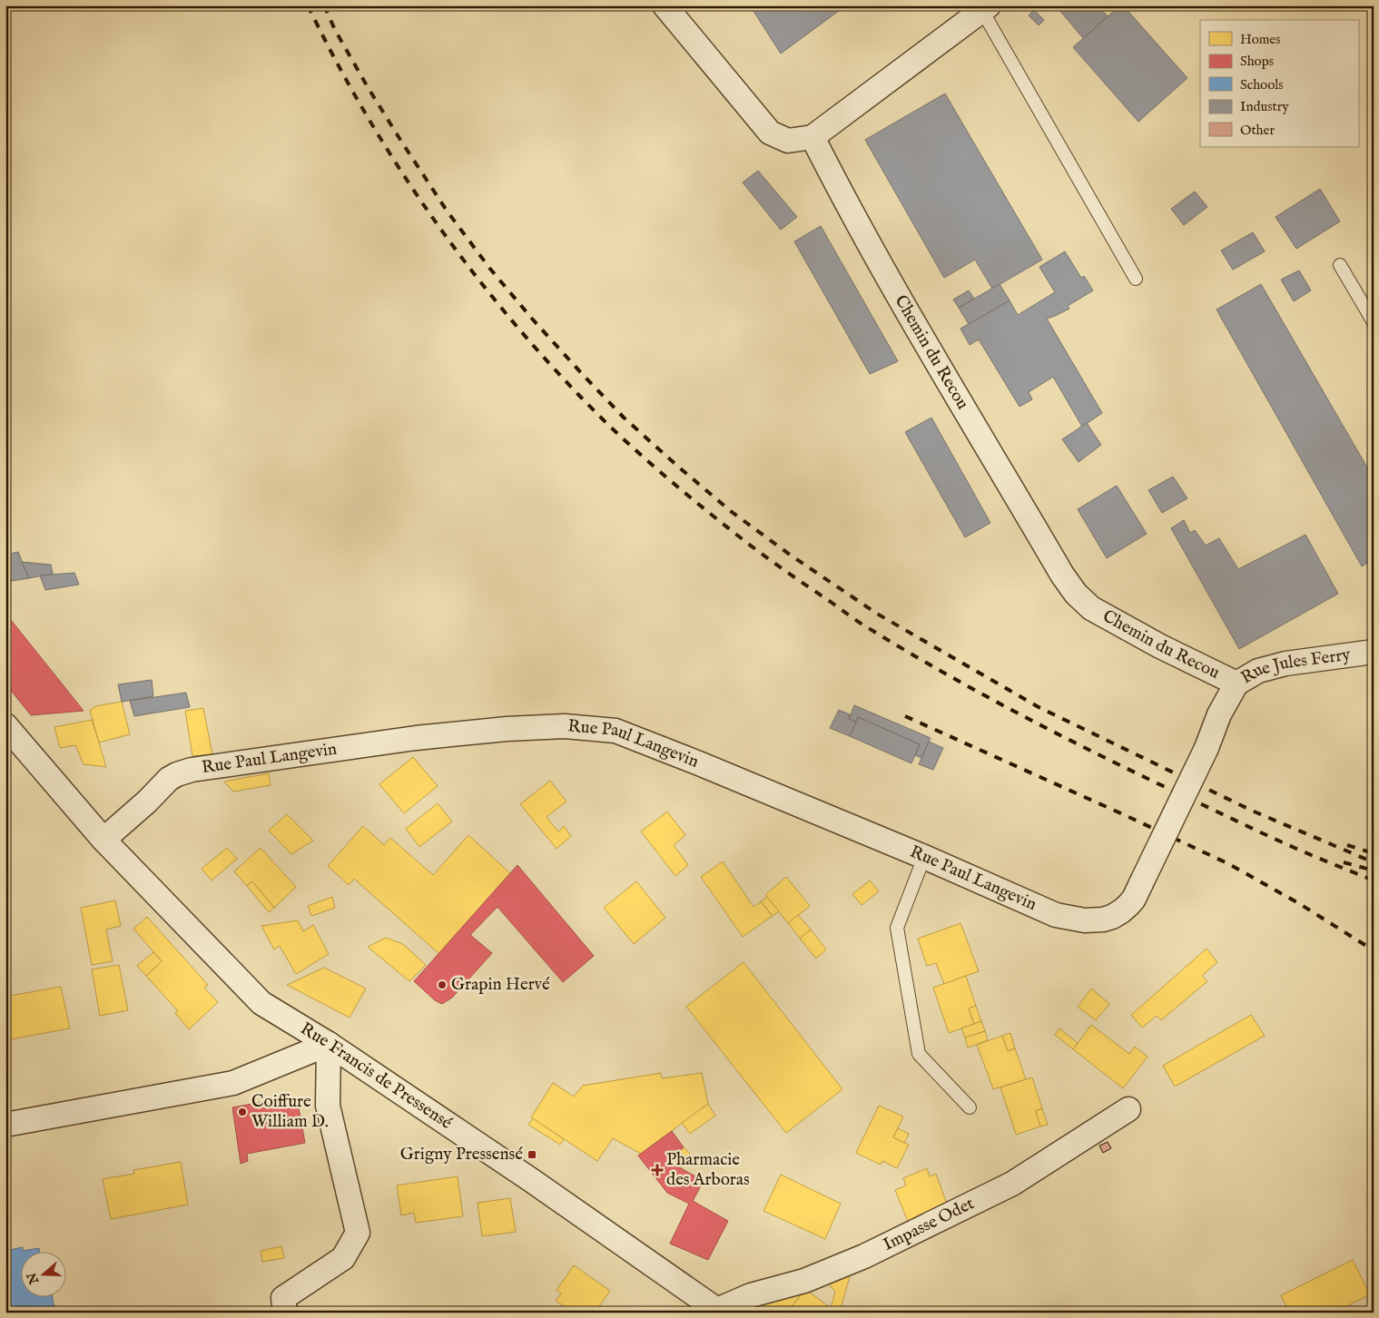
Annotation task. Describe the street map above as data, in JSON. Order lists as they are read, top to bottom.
{
  "streets": {
    "street": [
      "Chemin du Recou",
      "Rue Jules Ferry",
      "Rue Paul Langevin",
      "Rue Francis de Pressensé",
      "Impasse Odet"
    ]
  },
  "crossings": [
    ["Chemin du Recou", "Rue Jules Ferry"],
    ["Rue Jules Ferry", "Rue Paul Langevin"],
    ["Rue Paul Langevin", "Rue Francis de Pressensé"],
    ["Rue Francis de Pressensé", "Impasse Odet"]
  ],
  "places": {
    "other": ["Grapin Hervé", "Coiffure William D."],
    "transit": ["Grigny Pressensé"],
    "health": ["Pharmacie des Arboras"]
  },
  "legend": [
    "Homes",
    "Shops",
    "Schools",
    "Industry",
    "Other"
  ],
  "north": "left"
}
